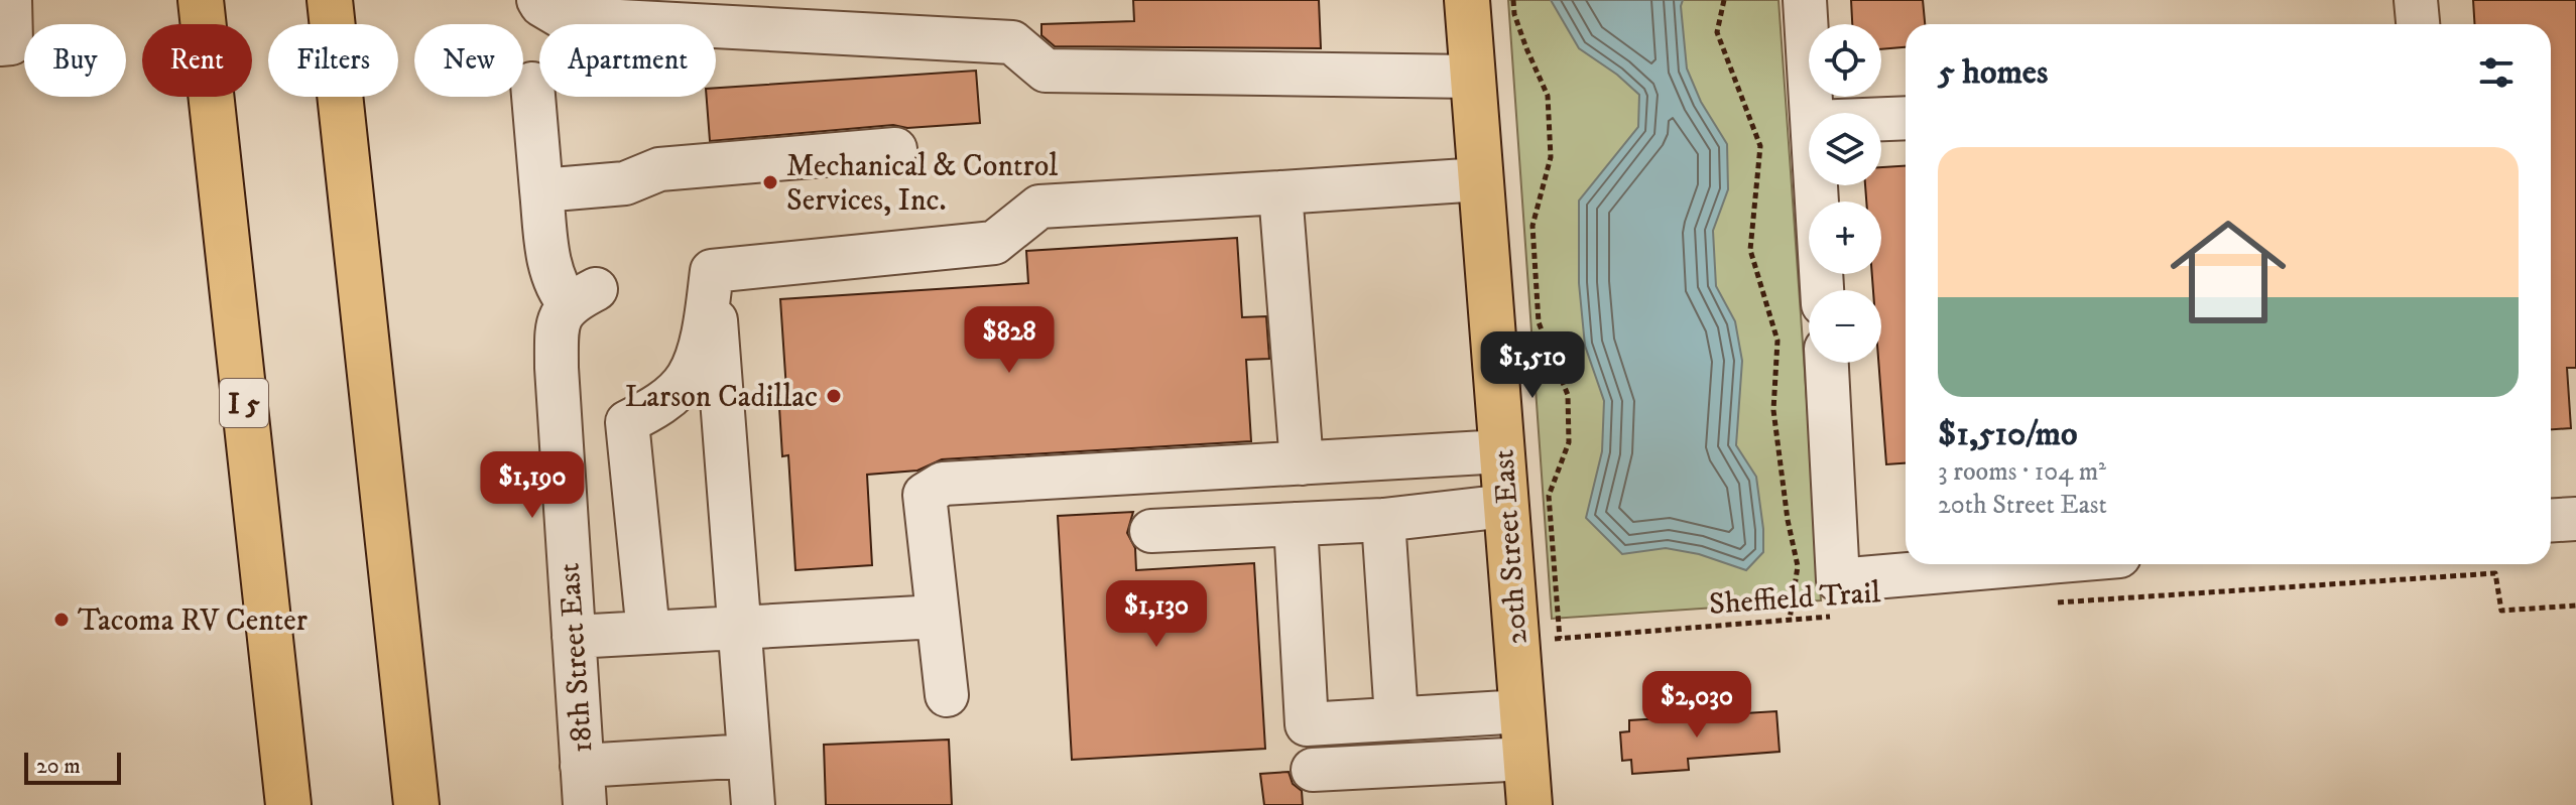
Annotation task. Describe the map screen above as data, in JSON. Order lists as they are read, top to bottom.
{
  "streets": {
    "main road": ["I 5", "20th Street East"],
    "street": ["18th Street East"],
    "path": ["Sheffield Trail"]
  },
  "crossings": [
    ["20th Street East", "Sheffield Trail"]
  ],
  "places": ["Mechanical & Control Services, Inc.", "Larson Cadillac", "Tacoma RV Center"],
  "scale_bar": "20 m",
  "page": {
    "map_buttons": ["+", "−"],
    "chip": [
      "Buy",
      "Rent",
      "Filters",
      "New",
      "Apartment"
    ],
    "heading": "5 homes",
    "list": [
      {
        "name": "$1,510/mo",
        "note": "3 rooms · 104 m² · 20th Street East"
      }
    ],
    "price": [
      "$828",
      "$1,510",
      "$1,190",
      "$1,130",
      "$2,030"
    ],
    "scale": "20 m"
  }
}
